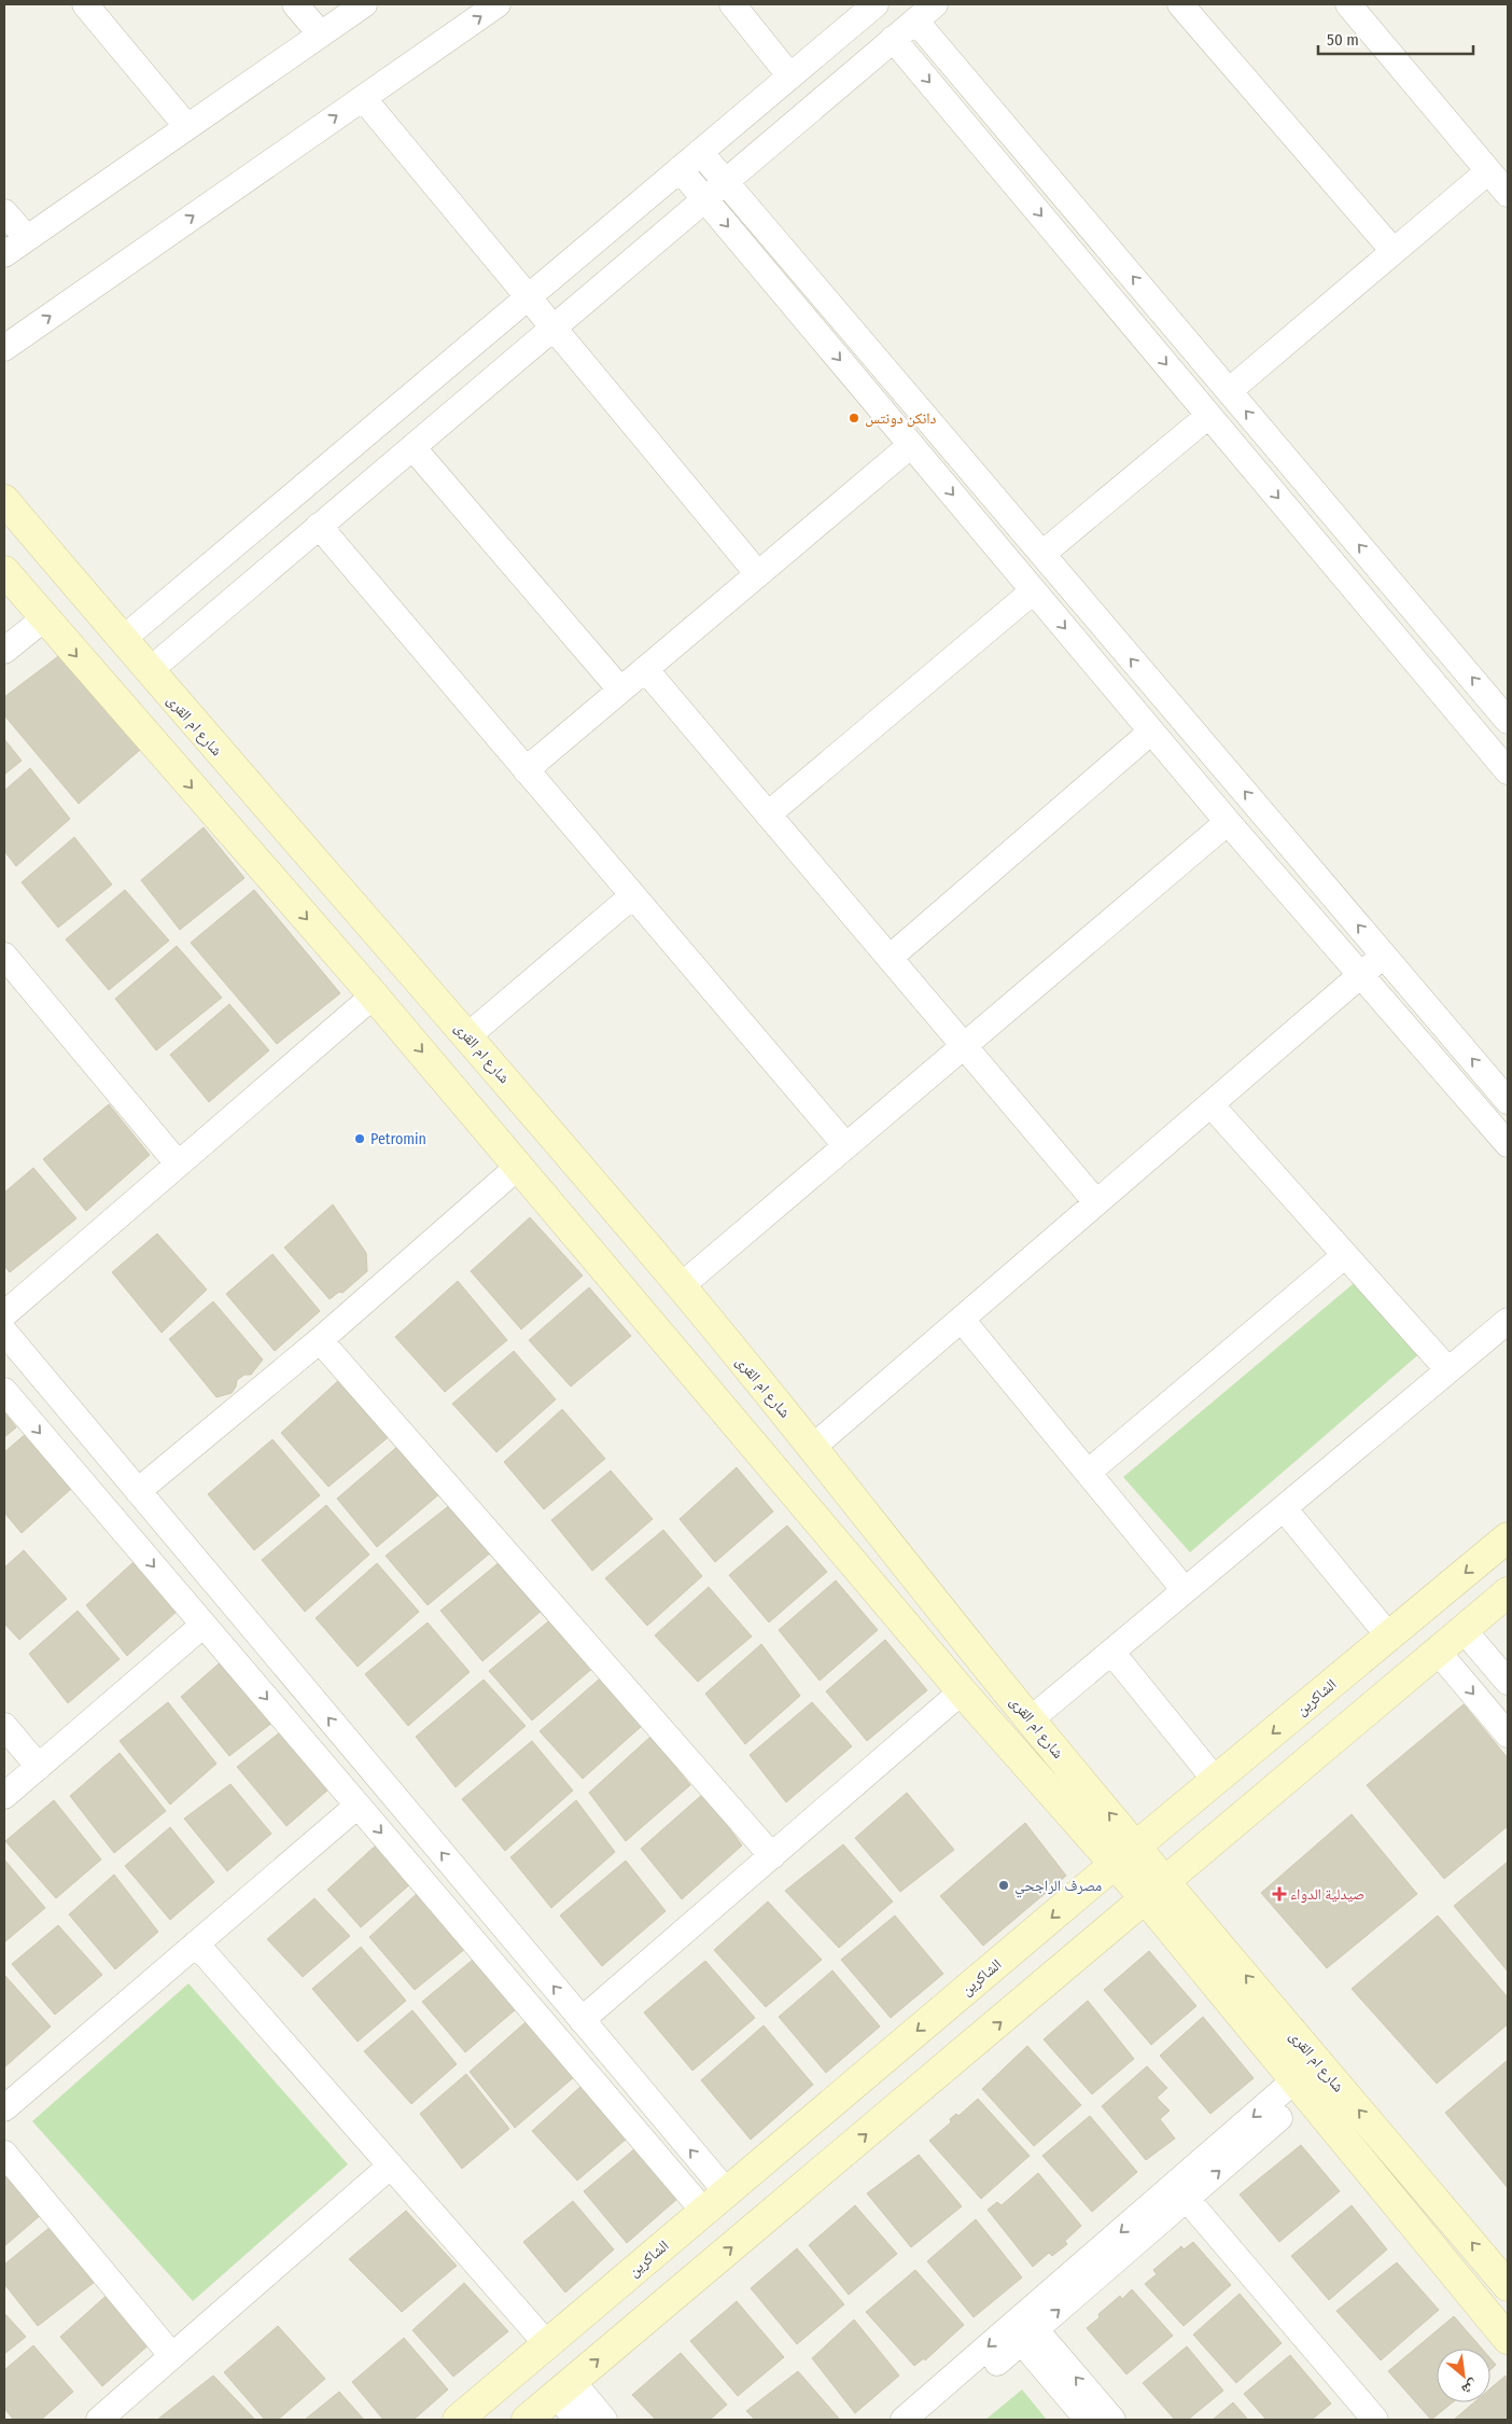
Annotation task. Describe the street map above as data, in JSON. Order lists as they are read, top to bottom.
{
  "streets": {
    "main road": ["شارع ام القرى", "الشاكرين"]
  },
  "crossings": [
    ["شارع ام القرى", "الشاكرين"]
  ],
  "places": {
    "other": ["دانكن دونتس", "Petromin", "مصرف الراجحي"],
    "health": ["صيدلية الدواء"]
  },
  "scale_bar": "50 m",
  "north": "bottom right"
}
